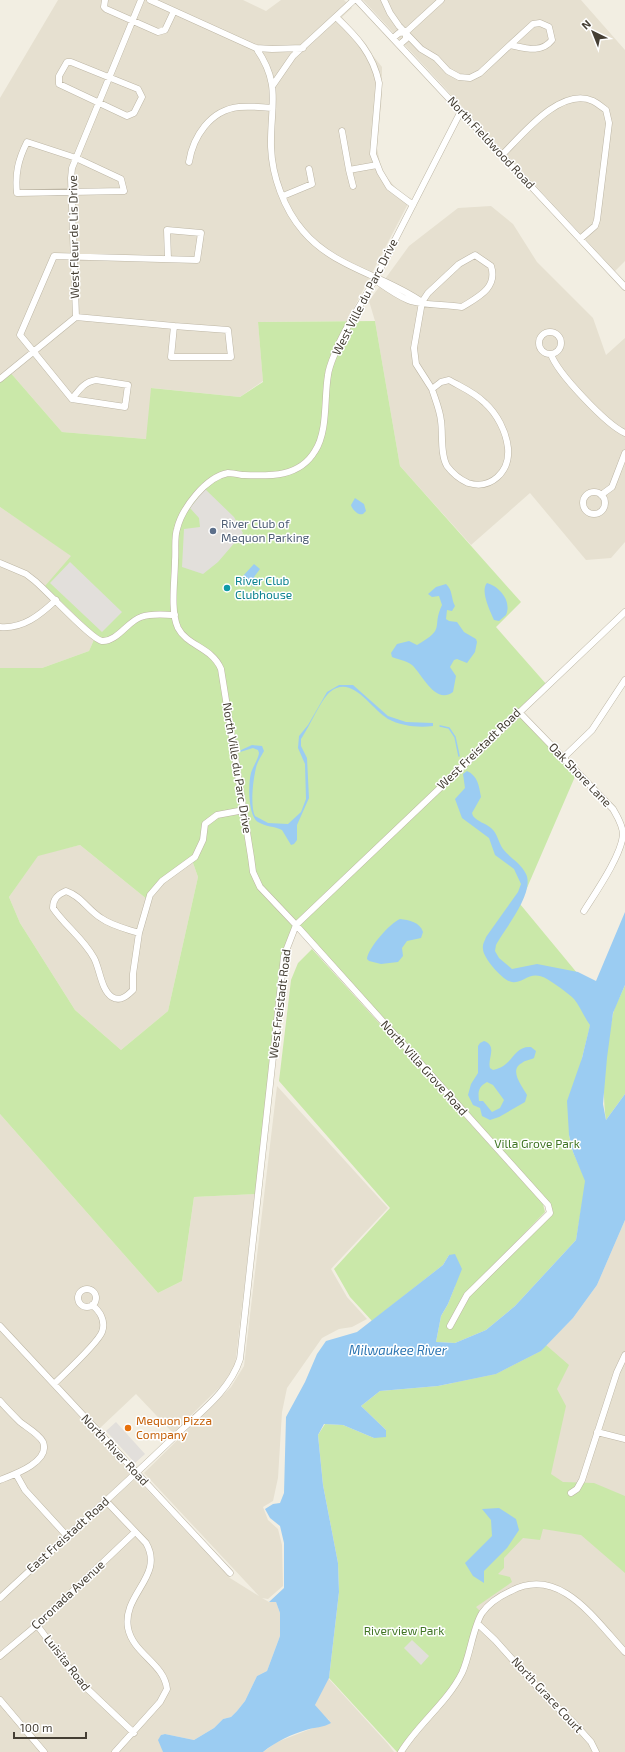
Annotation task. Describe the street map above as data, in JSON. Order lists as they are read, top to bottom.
{
  "streets": {
    "street": [
      "North Fieldwood Road",
      "West Fleur de Lis Drive",
      "West Ville du Parc Drive",
      "West Freistadt Road",
      "North Ville du Parc Drive",
      "Oak Shore Lane",
      "North Villa Grove Road",
      "North River Road",
      "East Freistadt Road",
      "Coronada Avenue",
      "Luisita Road",
      "North Grace Court"
    ]
  },
  "crossings": [
    ["North Fieldwood Road", "West Ville du Parc Drive"],
    ["West Ville du Parc Drive", "North Ville du Parc Drive"],
    ["West Freistadt Road", "North Ville du Parc Drive"],
    ["West Freistadt Road", "Oak Shore Lane"],
    ["West Freistadt Road", "North Villa Grove Road"],
    ["West Freistadt Road", "North River Road"],
    ["West Freistadt Road", "East Freistadt Road"],
    ["North Ville du Parc Drive", "North Villa Grove Road"],
    ["North River Road", "East Freistadt Road"],
    ["Coronada Avenue", "Luisita Road"]
  ],
  "water": ["Milwaukee River"],
  "parks": ["Villa Grove Park", "Riverview Park"],
  "places": ["River Club of Mequon Parking", "River Club Clubhouse", "Mequon Pizza Company"],
  "scale_bar": "100 m",
  "north": "top left"
}
